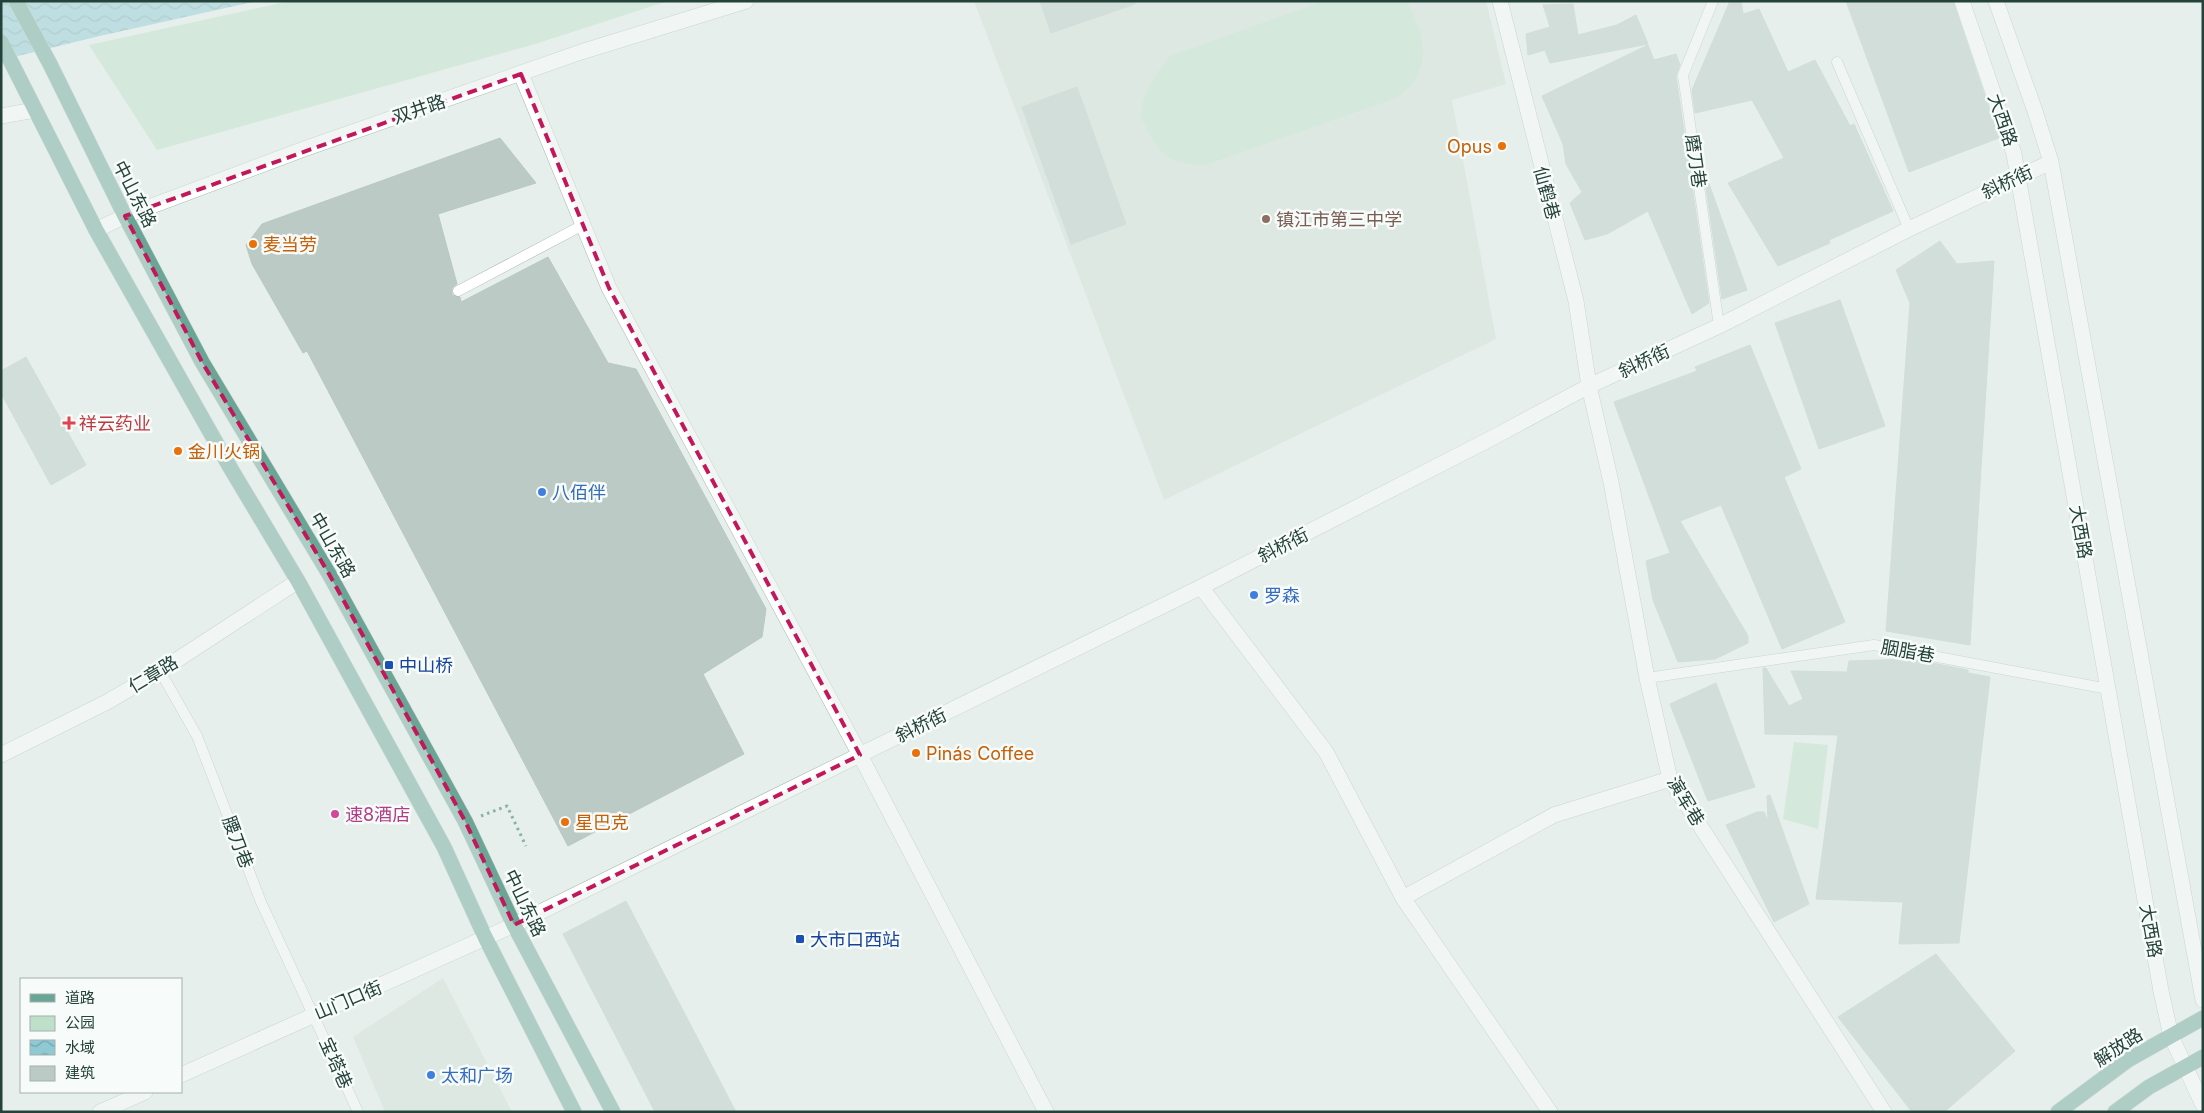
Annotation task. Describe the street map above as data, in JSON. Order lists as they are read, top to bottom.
{
  "streets": {
    "main road": ["中山东路", "解放路"],
    "street": [
      "双井路",
      "大西路",
      "斜桥街",
      "仙鹤巷",
      "仁章路",
      "演军巷",
      "山门口街"
    ],
    "lane": [
      "磨刀巷",
      "胭脂巷",
      "腰刀巷",
      "宝塔巷"
    ]
  },
  "crossings": [
    ["双井路", "中山东路"],
    ["大西路", "斜桥街"],
    ["大西路", "胭脂巷"],
    ["大西路", "解放路"],
    ["磨刀巷", "斜桥街"],
    ["斜桥街", "仙鹤巷"],
    ["斜桥街", "中山东路"],
    ["斜桥街", "演军巷"],
    ["斜桥街", "山门口街"],
    ["仙鹤巷", "演军巷"],
    ["中山东路", "山门口街"],
    ["胭脂巷", "演军巷"],
    ["仁章路", "腰刀巷"],
    ["腰刀巷", "山门口街"],
    ["腰刀巷", "宝塔巷"],
    ["山门口街", "宝塔巷"]
  ],
  "places": {
    "other": [
      "Opus",
      "镇江市第三中学",
      "麦当劳",
      "金川火锅",
      "八佰伴",
      "罗森",
      "Pinás Coffee",
      "速8酒店",
      "星巴克",
      "太和广场"
    ],
    "health": ["祥云药业"],
    "transit": ["中山桥", "大市口西站"]
  },
  "legend": [
    "道路",
    "公园",
    "水域",
    "建筑"
  ]
}
